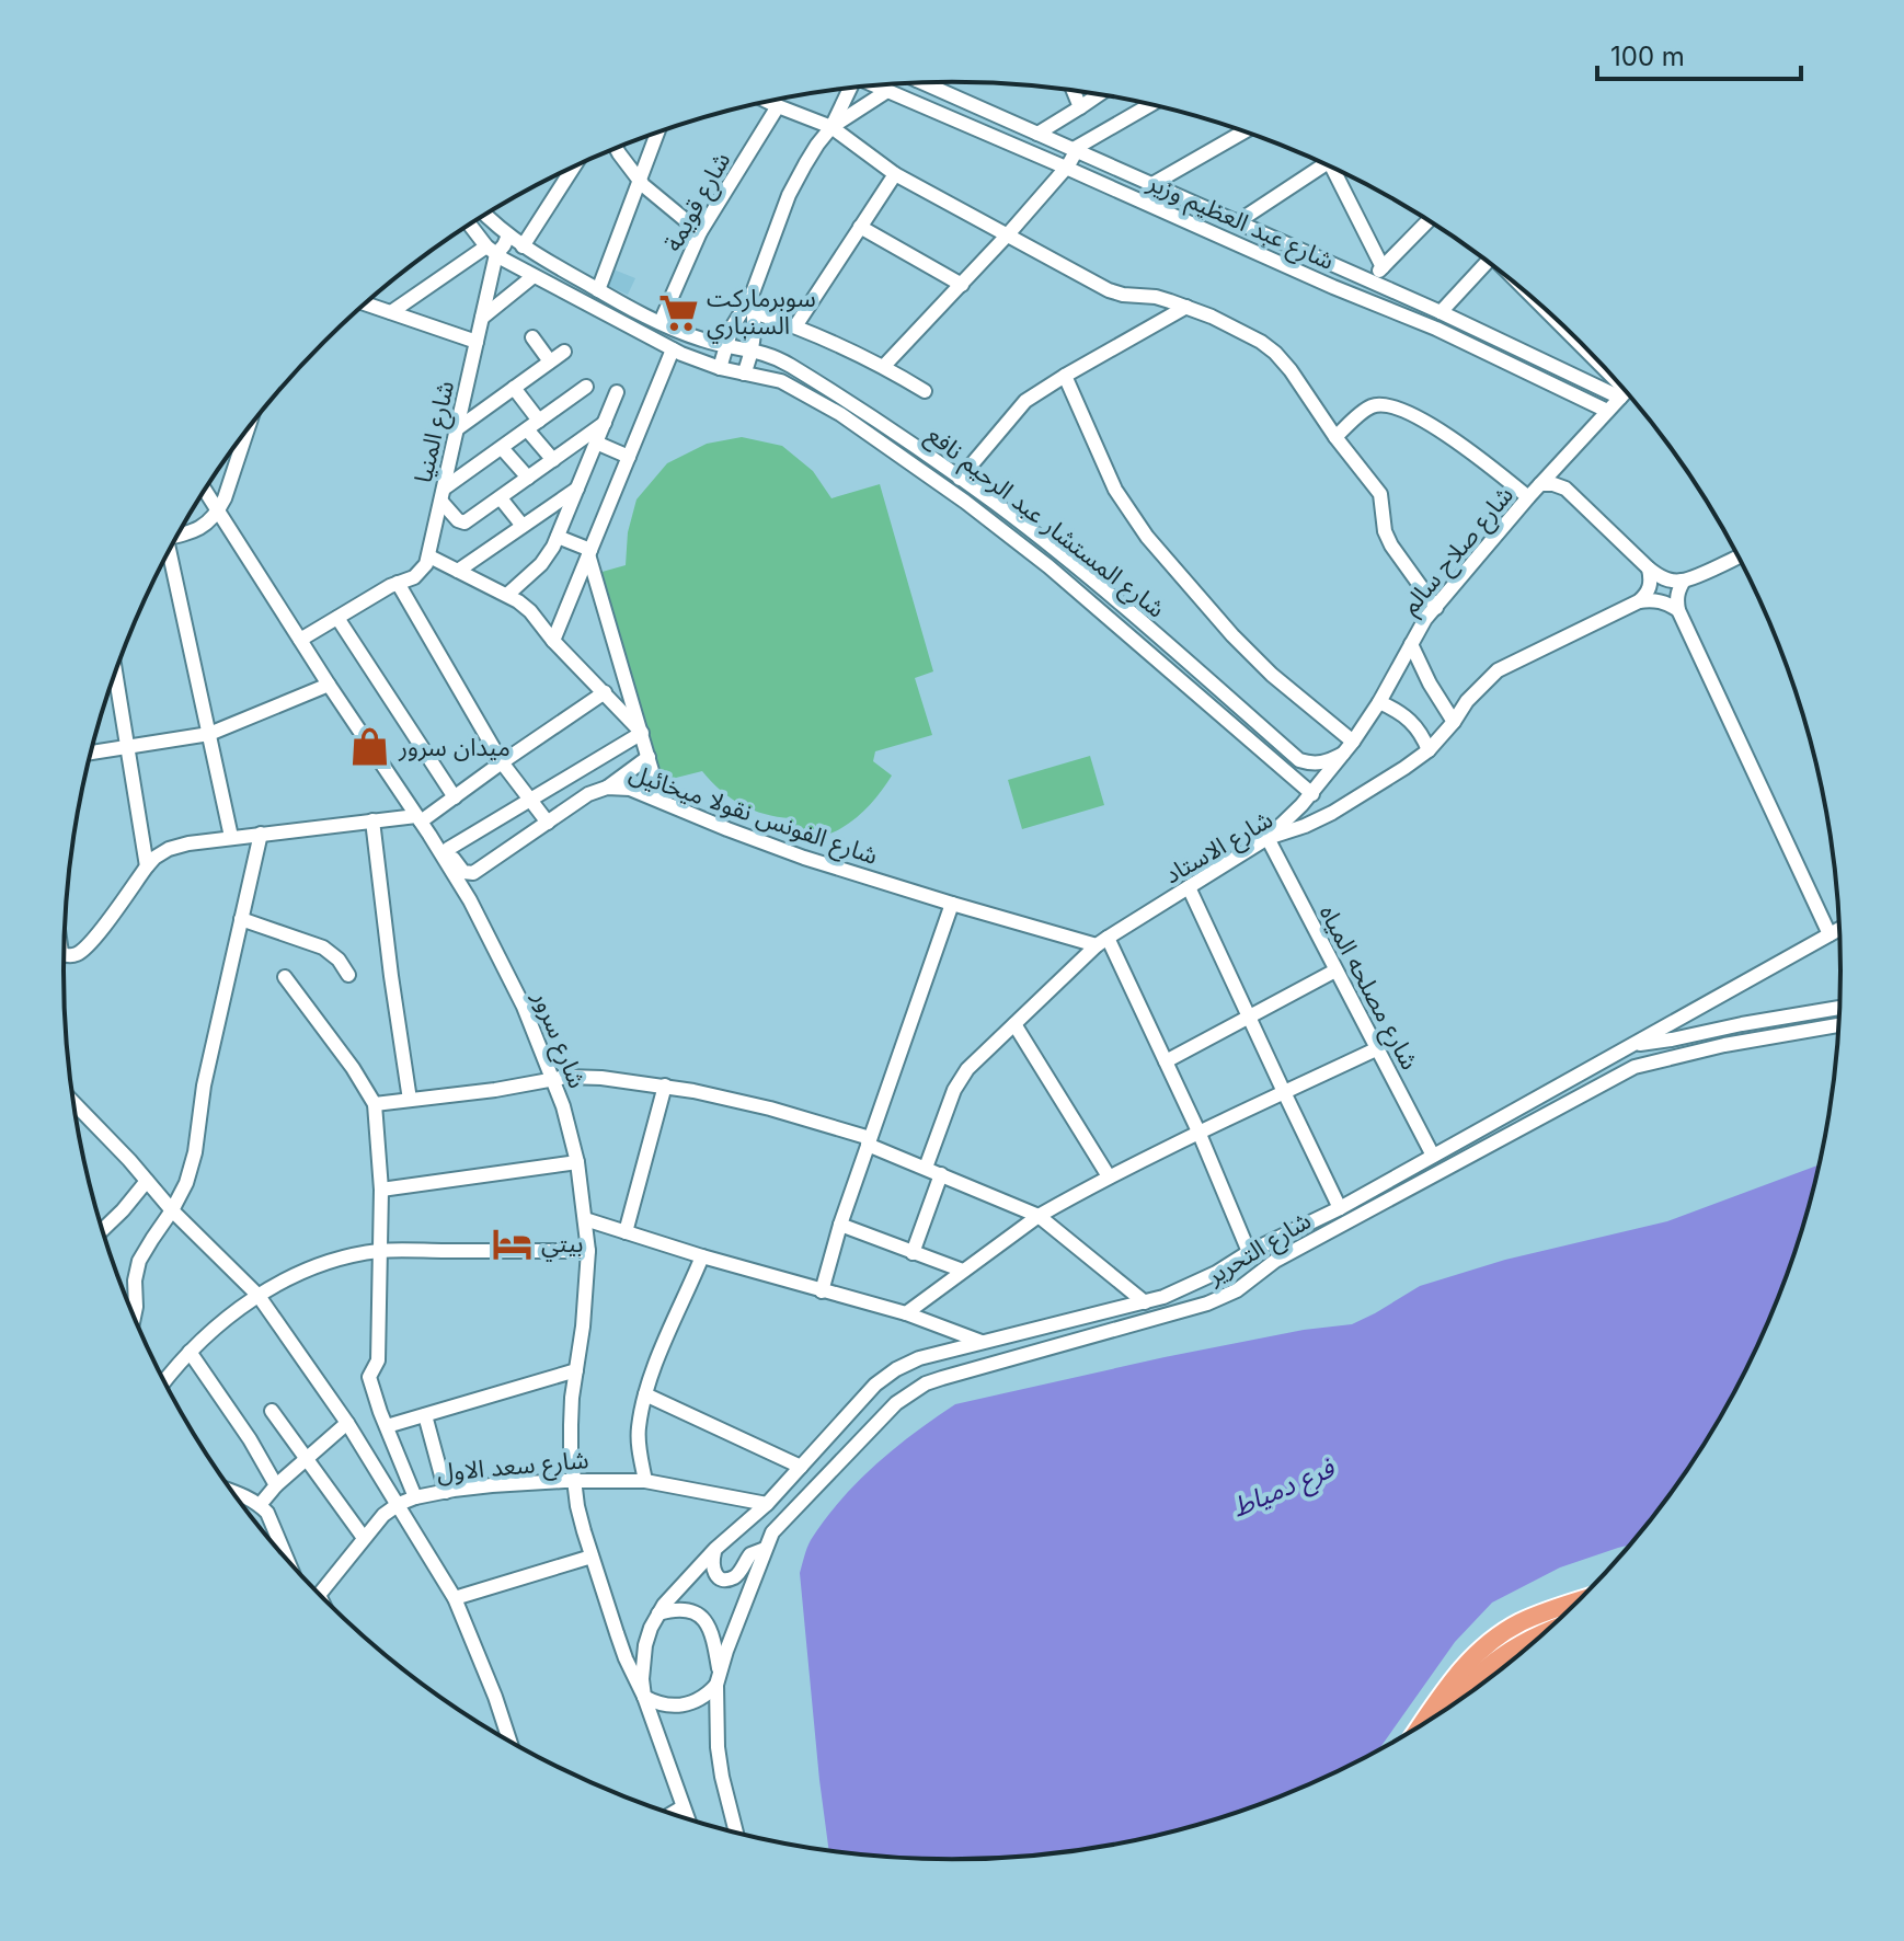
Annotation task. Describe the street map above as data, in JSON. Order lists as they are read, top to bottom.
{
  "streets": {
    "street": [
      "شارع قويمة",
      "شارع عبد العظيم وزير",
      "شارع المنيا",
      "شارع المستشار عبد الرحيم نافع",
      "شارع صلاح سالم",
      "شارع الفونس نقولا ميخائيل",
      "شارع الاستاد",
      "شارع مصلحه المياه",
      "شارع سرور",
      "شارع التحرير",
      "شارع سعد الاول"
    ]
  },
  "crossings": [
    ["شارع قويمة", "شارع المستشار عبد الرحيم نافع"],
    ["شارع عبد العظيم وزير", "شارع صلاح سالم"],
    ["شارع المنيا", "شارع المستشار عبد الرحيم نافع"],
    ["شارع المستشار عبد الرحيم نافع", "شارع صلاح سالم"],
    ["شارع صلاح سالم", "شارع الاستاد"],
    ["شارع صلاح سالم", "شارع مصلحه المياه"],
    ["شارع الفونس نقولا ميخائيل", "شارع الاستاد"],
    ["شارع الفونس نقولا ميخائيل", "شارع سرور"],
    ["شارع الاستاد", "شارع مصلحه المياه"],
    ["شارع مصلحه المياه", "شارع التحرير"],
    ["شارع سرور", "شارع التحرير"],
    ["شارع سرور", "شارع سعد الاول"],
    ["شارع التحرير", "شارع سعد الاول"]
  ],
  "water": ["فرع دمياط"],
  "places": {
    "supermarket": ["سوبرماركت السنباري"],
    "shop": ["ميدان سرور"],
    "hotel": ["بيتي"]
  },
  "scale_bar": "100 m"
}
